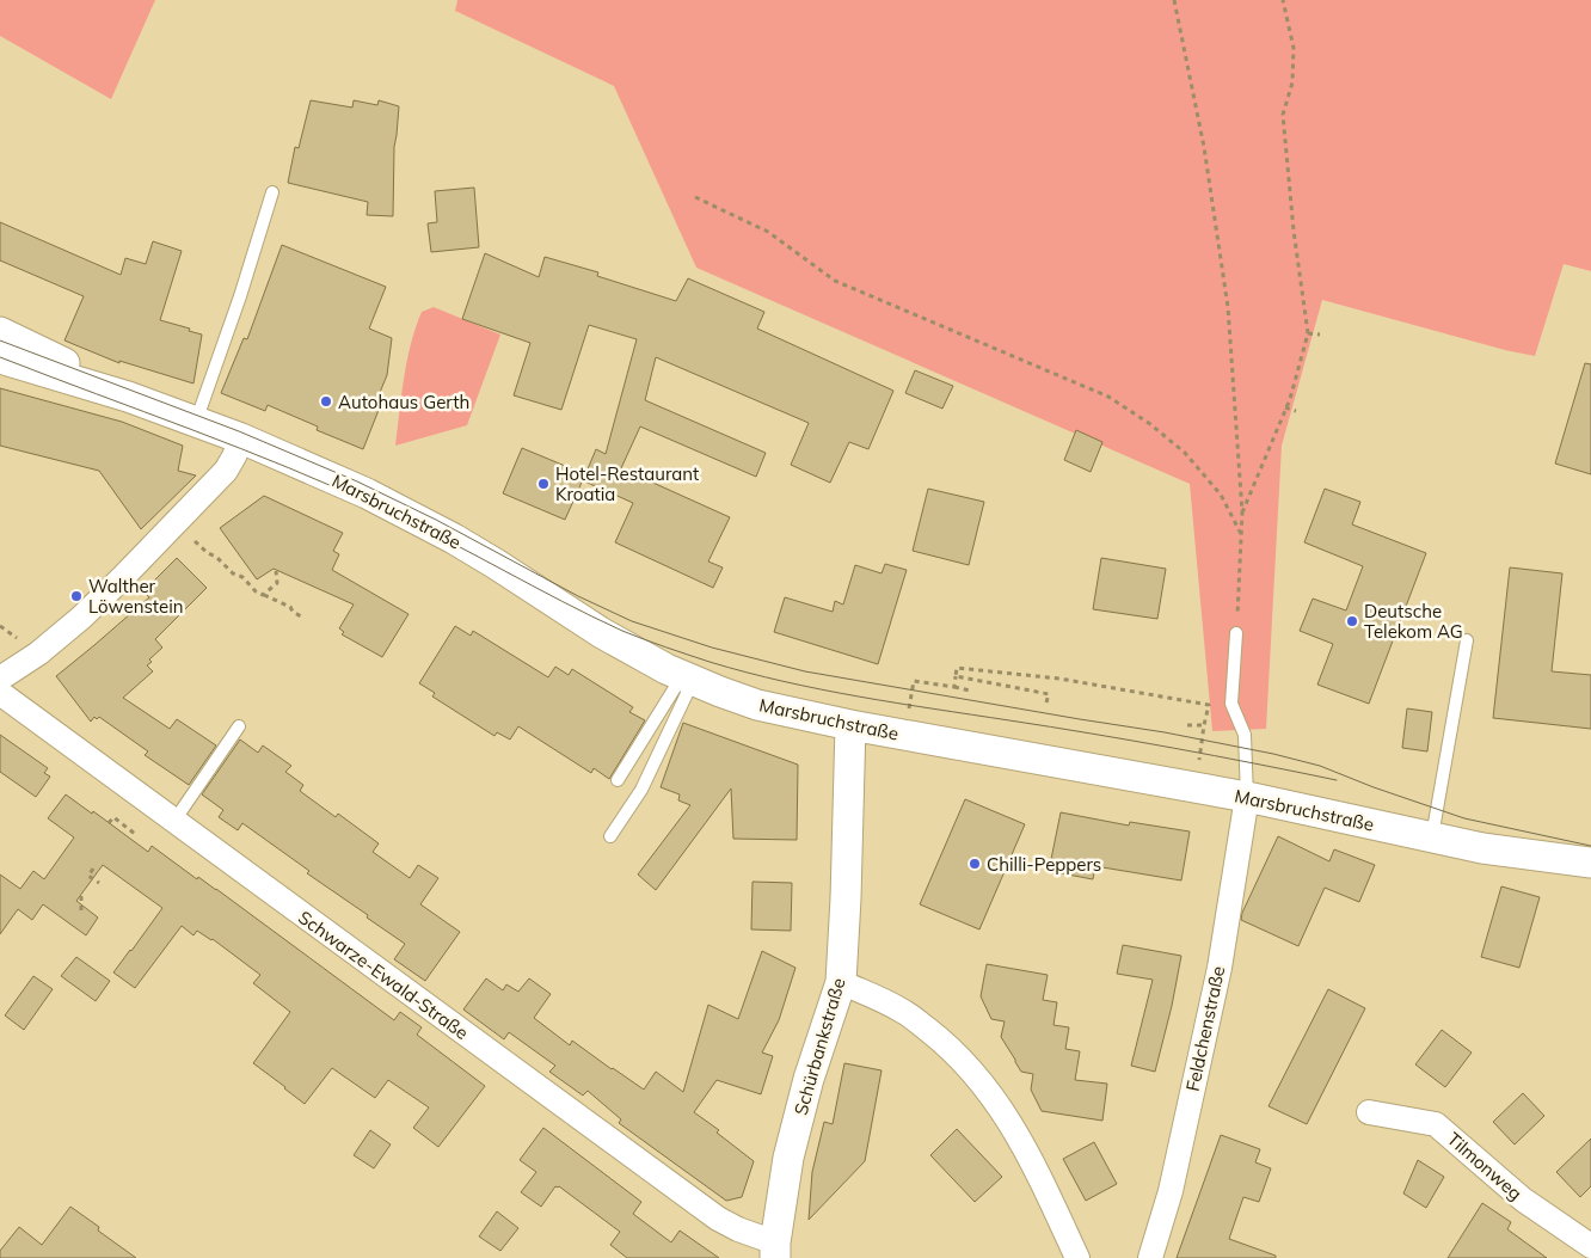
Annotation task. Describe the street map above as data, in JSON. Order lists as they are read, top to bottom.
{
  "streets": {
    "street": [
      "Marsbruchstraße",
      "Schwarze-Ewald-Straße",
      "Feldchenstraße",
      "Schürbankstraße",
      "Tilmonweg"
    ]
  },
  "crossings": [
    ["Marsbruchstraße", "Feldchenstraße"],
    ["Marsbruchstraße", "Schürbankstraße"],
    ["Schwarze-Ewald-Straße", "Schürbankstraße"]
  ],
  "places": [
    "Autohaus Gerth",
    "Hotel-Restaurant Kroatia",
    "Walther Löwenstein",
    "Deutsche Telekom AG",
    "Chilli-Peppers"
  ]
}
